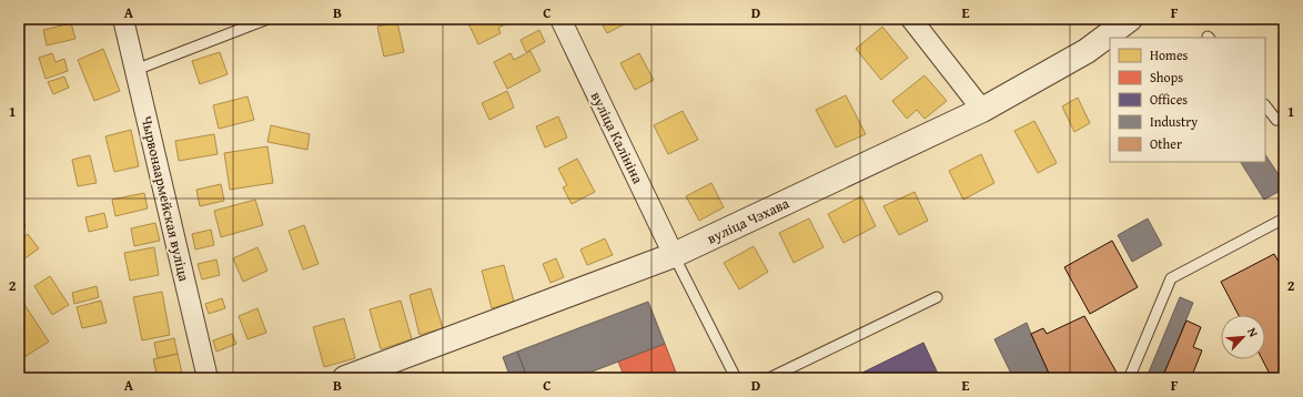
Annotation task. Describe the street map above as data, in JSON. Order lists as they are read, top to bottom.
{
  "streets": {
    "street": ["вуліца Калініна", "Чырвонаармейская вуліца", "вуліца Чэхава"]
  },
  "crossings": [
    ["вуліца Калініна", "вуліца Чэхава"]
  ],
  "legend": [
    "Homes",
    "Shops",
    "Offices",
    "Industry",
    "Other"
  ],
  "north": "top right",
  "grid": {
    "columns": [
      "A",
      "B",
      "C",
      "D",
      "E",
      "F"
    ],
    "rows": ["1", "2"]
  }
}
